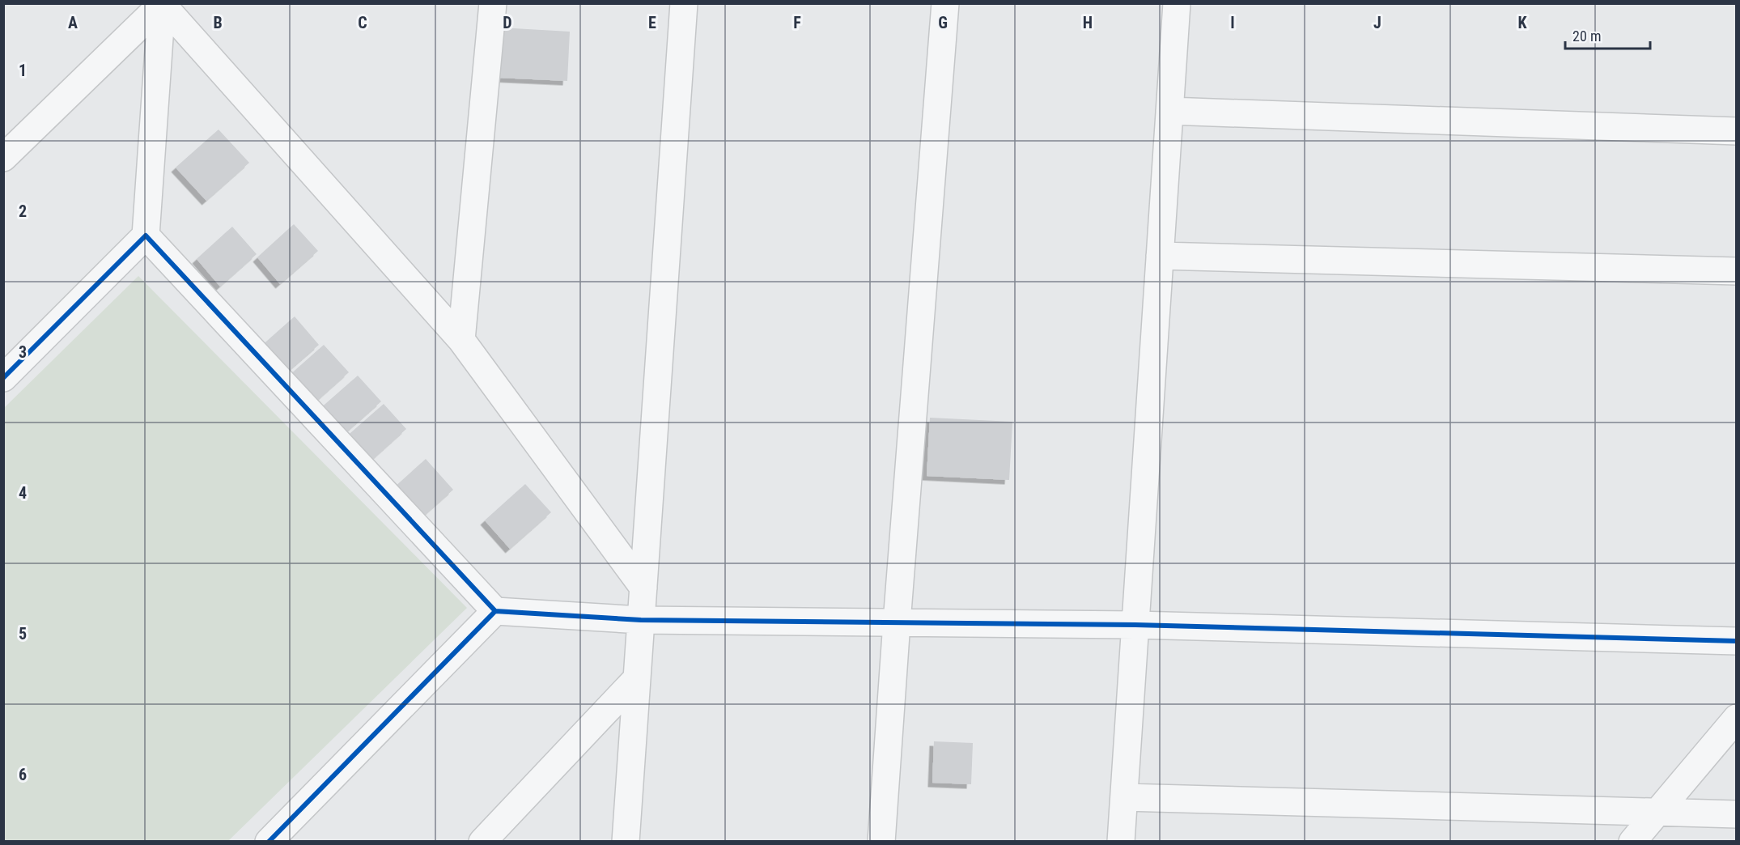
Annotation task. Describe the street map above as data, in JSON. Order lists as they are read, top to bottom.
{
  "scale_bar": "20 m",
  "grid": {
    "columns": [
      "A",
      "B",
      "C",
      "D",
      "E",
      "F",
      "G",
      "H",
      "I",
      "J",
      "K"
    ],
    "rows": [
      "1",
      "2",
      "3",
      "4",
      "5",
      "6"
    ]
  }
}
